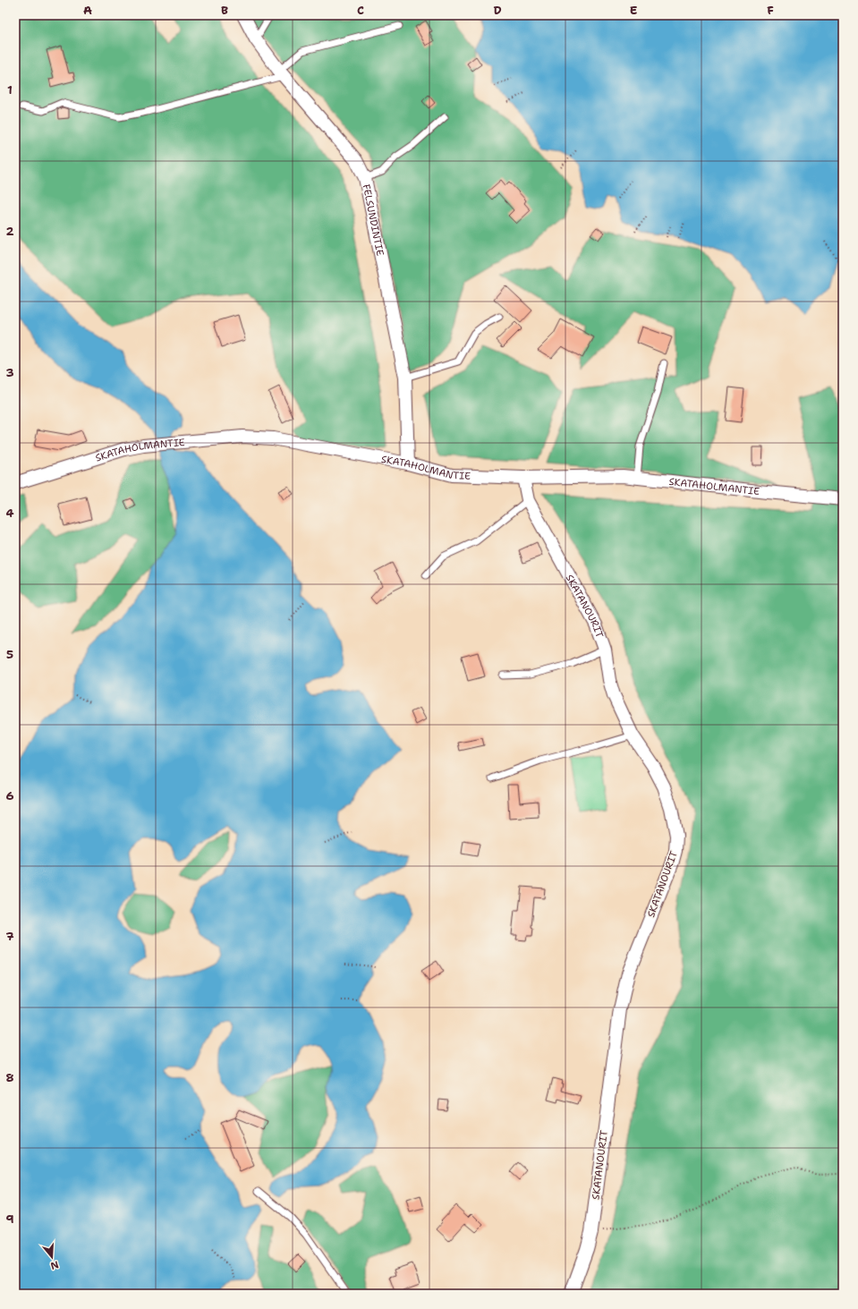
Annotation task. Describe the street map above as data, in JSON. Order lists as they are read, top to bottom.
{
  "streets": {
    "street": ["FELSUNDINTIE", "SKATAHOLMANTIE", "SKATANOURIT"]
  },
  "crossings": [
    ["FELSUNDINTIE", "SKATAHOLMANTIE"],
    ["SKATAHOLMANTIE", "SKATANOURIT"]
  ],
  "north": "bottom",
  "grid": {
    "columns": [
      "A",
      "B",
      "C",
      "D",
      "E",
      "F"
    ],
    "rows": [
      "1",
      "2",
      "3",
      "4",
      "5",
      "6",
      "7",
      "8",
      "9"
    ]
  }
}
